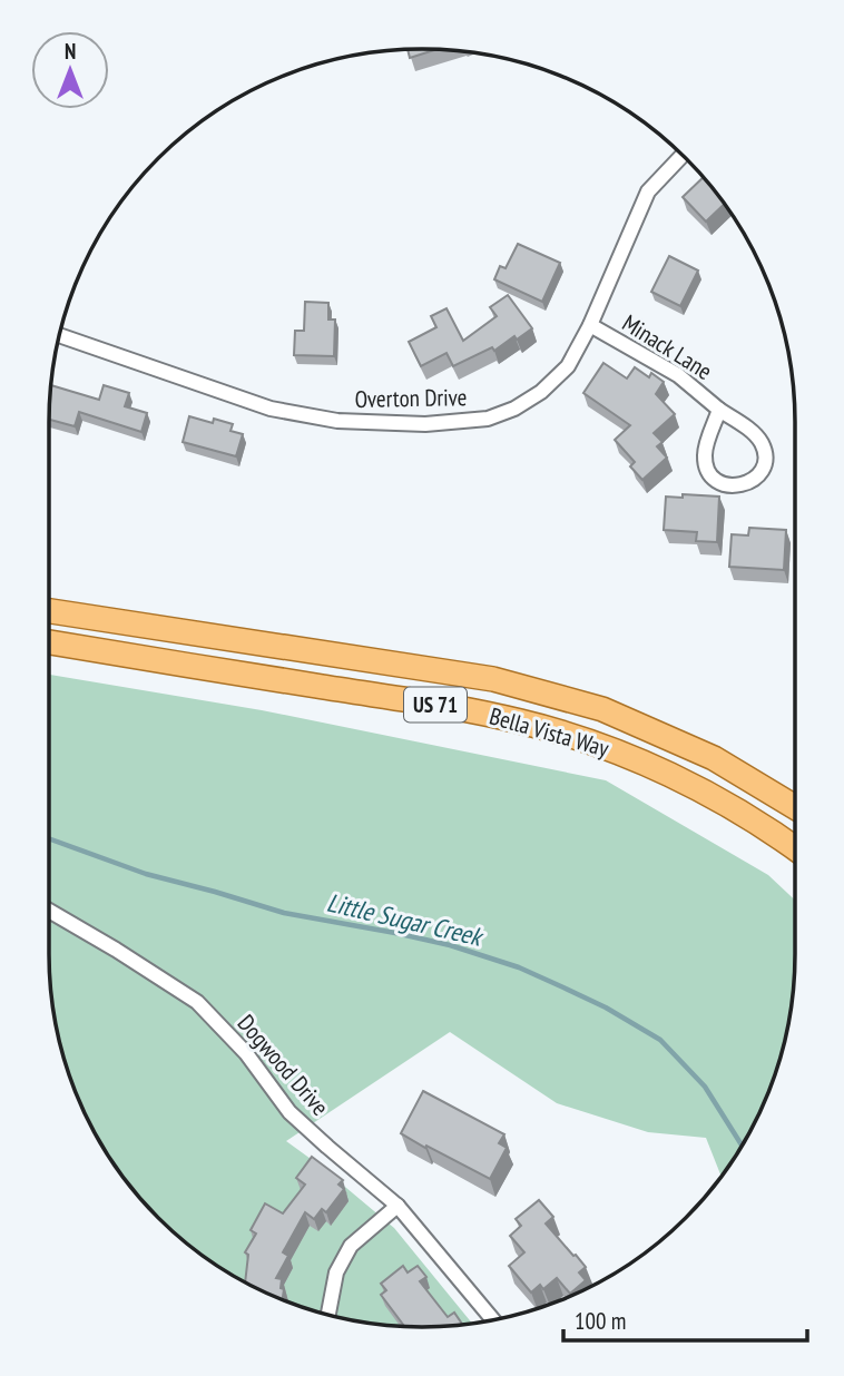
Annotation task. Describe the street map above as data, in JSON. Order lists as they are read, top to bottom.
{
  "streets": {
    "main road": ["US 71", "Bella Vista Way"],
    "street": ["Minack Lane", "Overton Drive", "Dogwood Drive"]
  },
  "crossings": [
    ["Minack Lane", "Overton Drive"]
  ],
  "water": ["Little Sugar Creek"],
  "scale_bar": "100 m",
  "north": "top"
}
